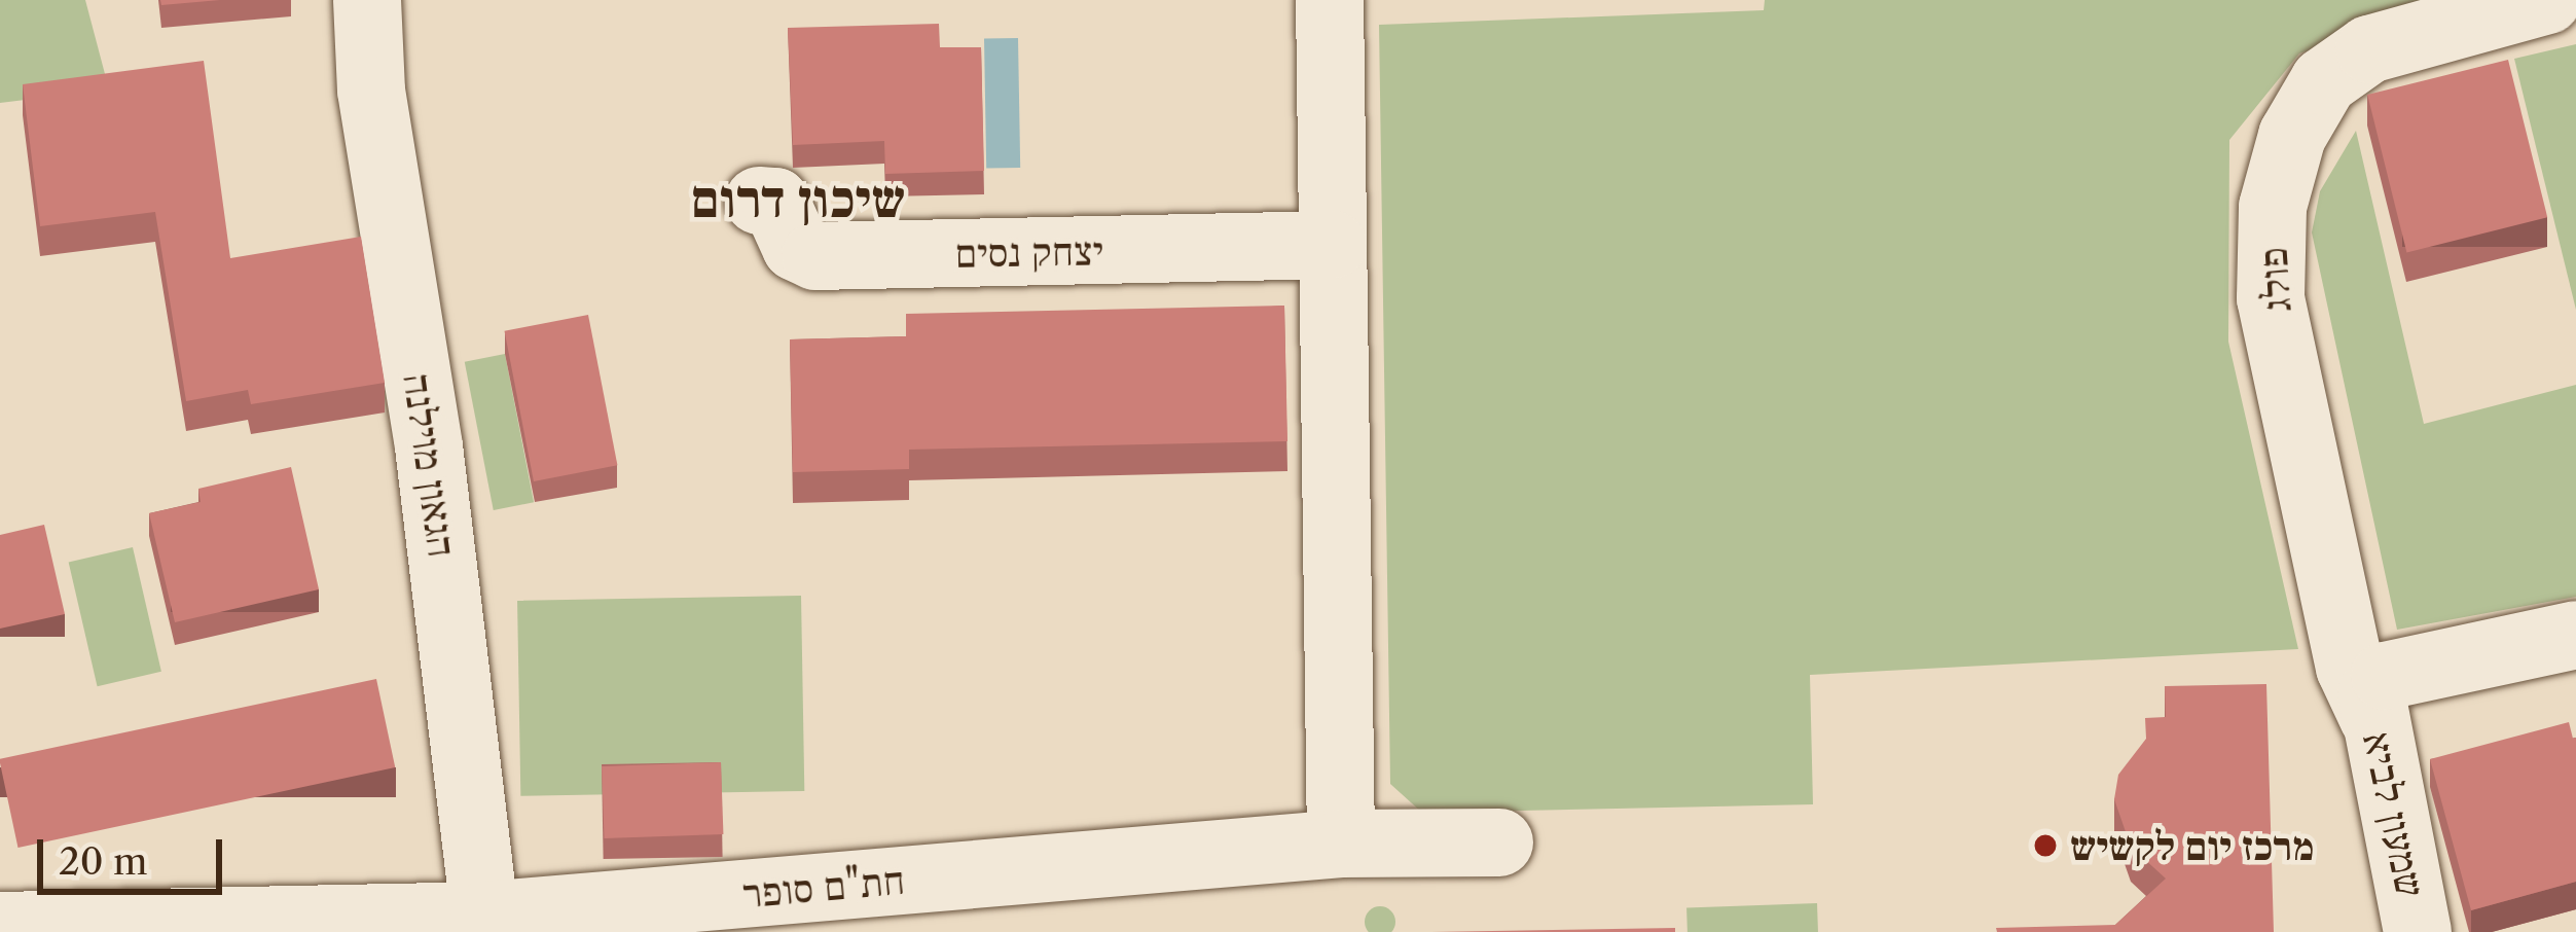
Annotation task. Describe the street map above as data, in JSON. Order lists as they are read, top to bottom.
{
  "streets": {
    "street": [
      "יצחק נסים",
      "פולג",
      "הגאון מוילנה",
      "שמעון לביא",
      "חת\"ם סופר"
    ]
  },
  "crossings": [
    ["פולג", "שמעון לביא"],
    ["הגאון מוילנה", "חת\"ם סופר"]
  ],
  "districts": ["שיכון דרום"],
  "places": ["מרכז יום לקשיש"],
  "scale_bar": "20 m"
}
